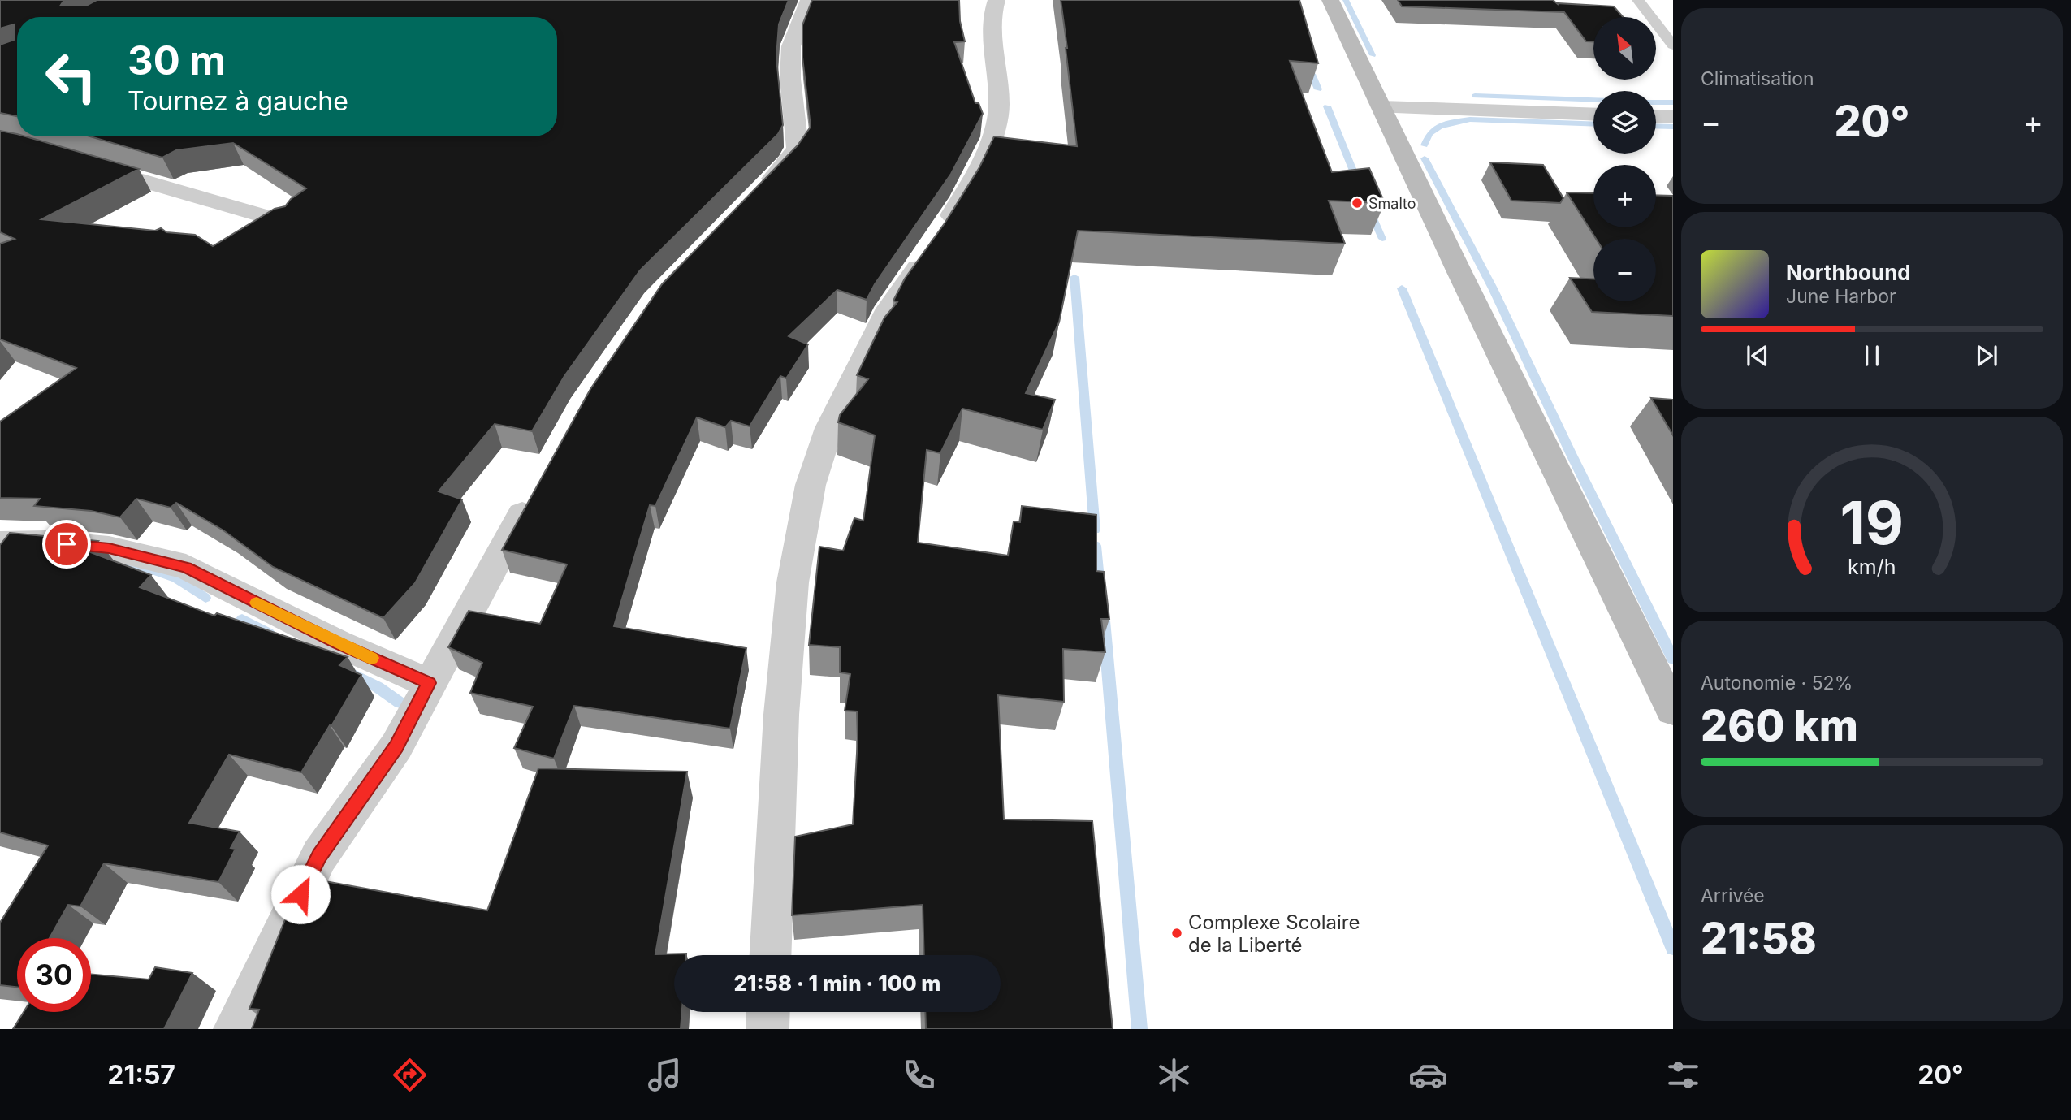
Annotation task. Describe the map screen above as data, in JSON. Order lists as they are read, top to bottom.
{
  "places": ["Smalto", "Complexe Scolaire de la Liberté"],
  "north": "top left",
  "page": {
    "tile": [
      "Climatisation",
      ["Autonomie · 52%", "260 km"],
      ["Arrivée", "21:58"]
    ],
    "map_buttons": ["+", "−"],
    "turn": ["30 m", "Tournez à gauche"],
    "heat": ["−", "20°", "+"],
    "song": ["Northbound", "June Harbor"],
    "limit": "30",
    "trip": "21:58 · 1 min · 100 m",
    "tabs": ["21:57", "20°"],
    "gauge": ["19", "km/h"]
  }
}
